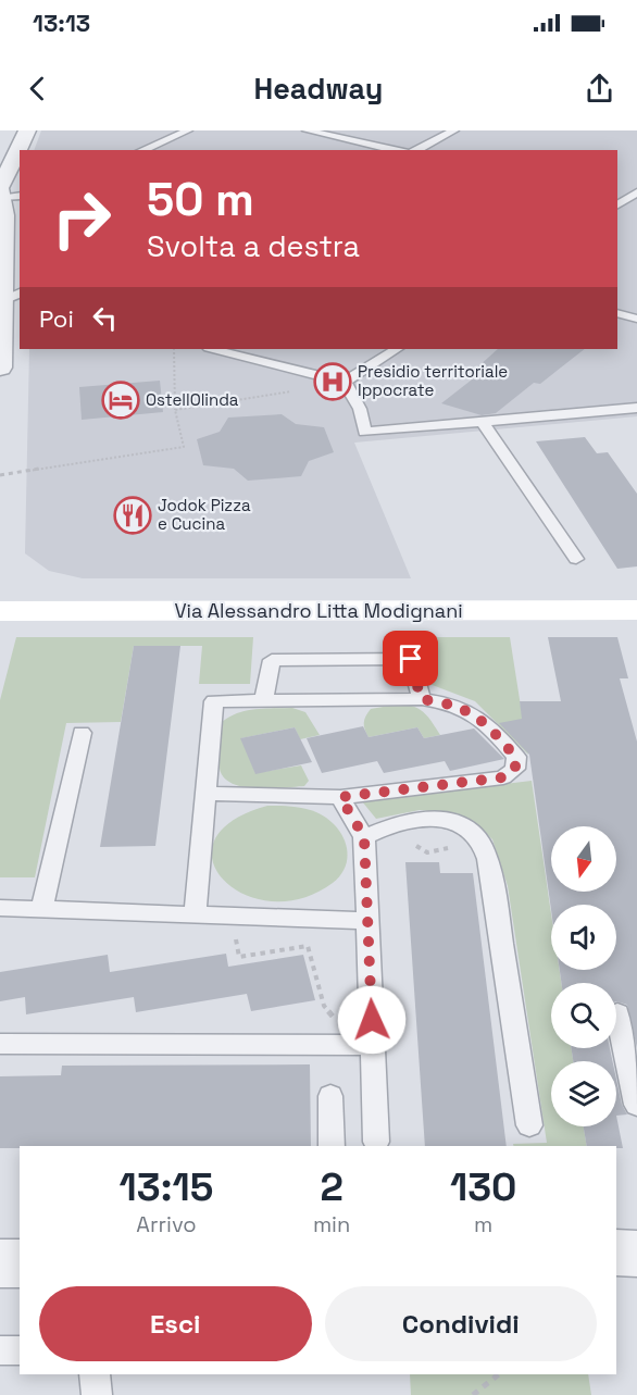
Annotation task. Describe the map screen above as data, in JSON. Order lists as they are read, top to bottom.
{
  "streets": {
    "street": ["Via Alessandro Litta Modignani"]
  },
  "places": {
    "hospital": ["Presidio territoriale Ippocrate"],
    "hotel": ["OstellOlinda"],
    "restaurant": ["Jodok Pizza e Cucina"]
  },
  "north": "bottom",
  "page": {
    "status": "13:13",
    "header": "Headway",
    "turn": ["50 m", "Svolta a destra"],
    "then": "Poi",
    "eta": [
      "13:15",
      "Arrivo",
      "2",
      "min",
      "130",
      "m"
    ],
    "buttons": ["Esci", "Condividi"]
  }
}
